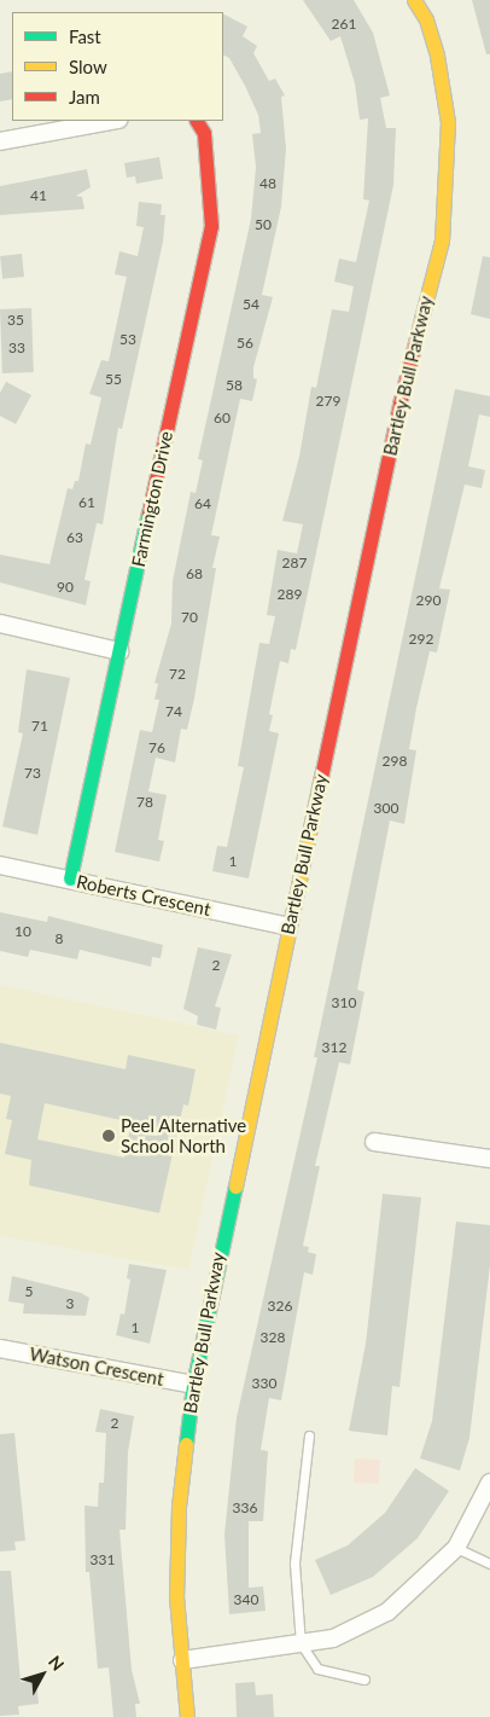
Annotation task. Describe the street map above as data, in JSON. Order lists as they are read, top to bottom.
{
  "streets": {
    "street": [
      "Bartley Bull Parkway",
      "Farmington Drive",
      "Roberts Crescent",
      "Watson Crescent"
    ]
  },
  "crossings": [
    ["Bartley Bull Parkway", "Roberts Crescent"],
    ["Bartley Bull Parkway", "Watson Crescent"],
    ["Farmington Drive", "Roberts Crescent"]
  ],
  "places": ["Peel Alternative School North"],
  "house_numbers": [
    "261",
    "48",
    "41",
    "50",
    "54",
    "35",
    "53",
    "56",
    "33",
    "55",
    "58",
    "279",
    "60",
    "61",
    "64",
    "63",
    "287",
    "68",
    "90",
    "289",
    "290",
    "70",
    "292",
    "72",
    "74",
    "71",
    "76",
    "298",
    "73",
    "78",
    "300",
    "1",
    "10",
    "8",
    "2",
    "310",
    "312",
    "5",
    "3",
    "326",
    "1",
    "328",
    "330",
    "2",
    "336",
    "331",
    "340"
  ],
  "legend": ["Fast", "Slow", "Jam"],
  "north": "top right"
}
